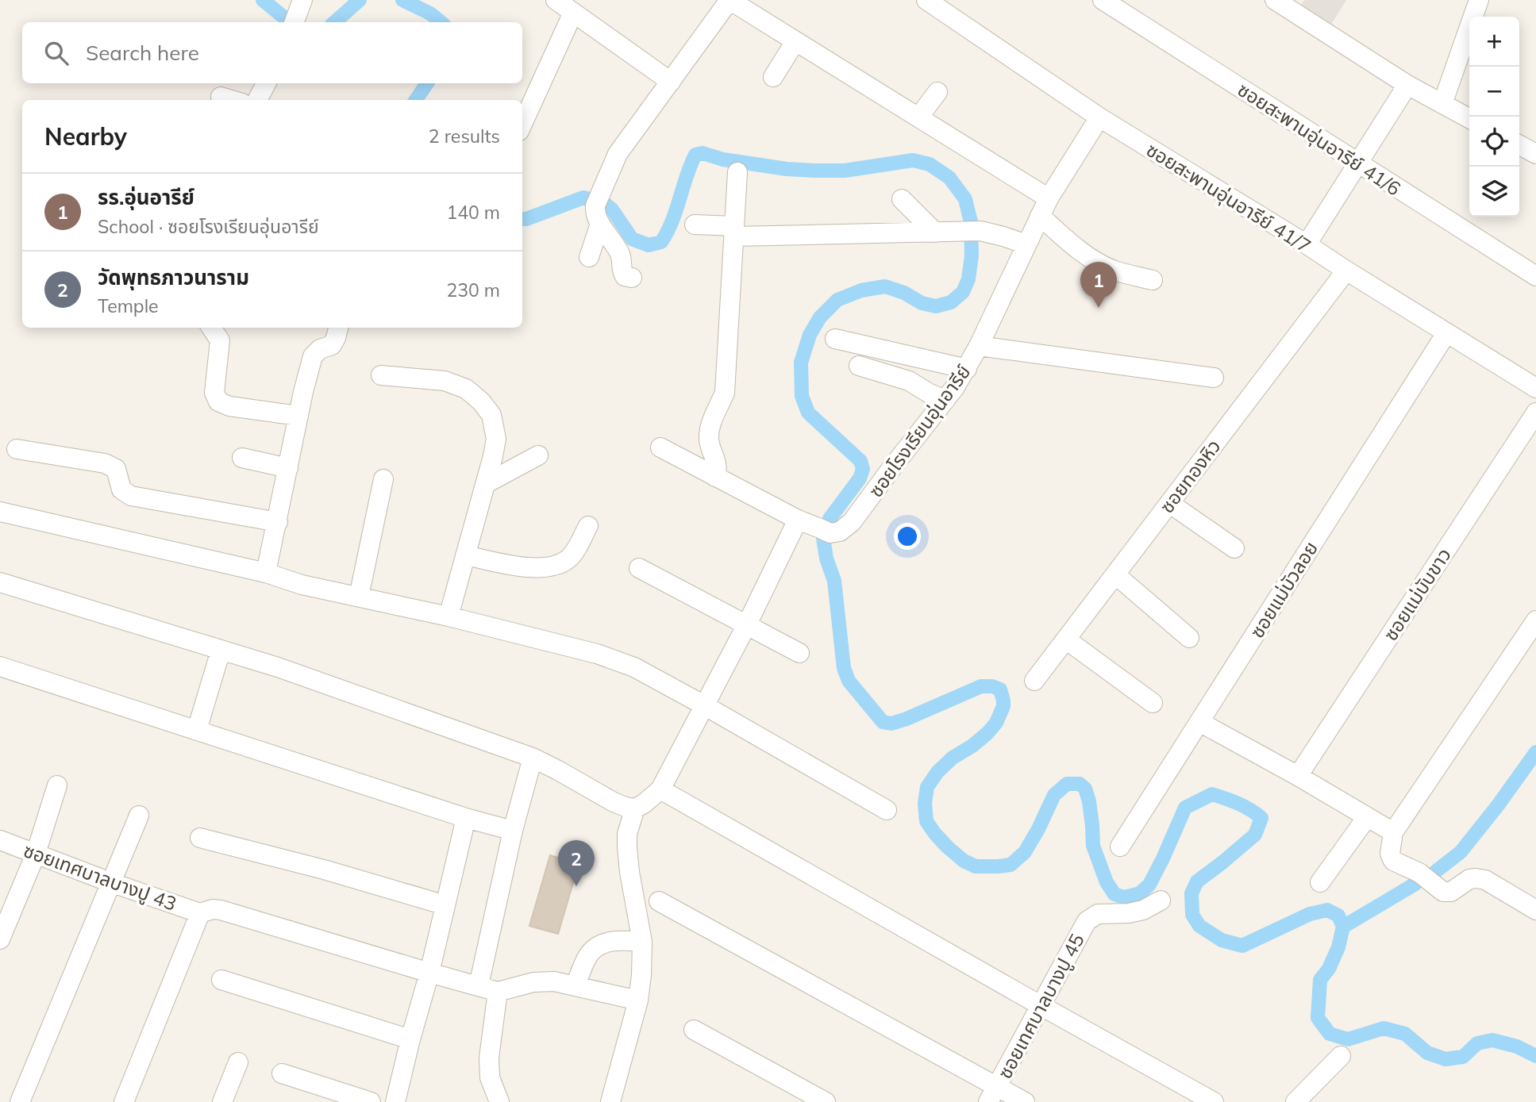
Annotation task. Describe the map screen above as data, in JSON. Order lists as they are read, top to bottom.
{
  "streets": {
    "street": [
      "ซอยสะพานอุ่นอารีย์ 41/6",
      "ซอยสะพานอุ่นอารีย์ 41/7",
      "ซอยโรงเรียนอุ่นอารีย์",
      "ซอยทองหิว",
      "ซอยแม่บัวลอย",
      "ซอยแม่บับขาว",
      "ซอยเทศบาลบางปู 43",
      "ซอยเทศบาลบางปู 45"
    ]
  },
  "crossings": [
    ["ซอยสะพานอุ่นอารีย์ 41/7", "ซอยโรงเรียนอุ่นอารีย์"],
    ["ซอยสะพานอุ่นอารีย์ 41/7", "ซอยทองหิว"],
    ["ซอยสะพานอุ่นอารีย์ 41/7", "ซอยแม่บัวลอย"]
  ],
  "page": {
    "map_buttons": ["+", "−"],
    "search": "Search here",
    "heading": ["Nearby", "2 results"],
    "list": [
      {
        "mark": "1",
        "name": "รร.อุ่นอารีย์",
        "note": "School · ซอยโรงเรียนอุ่นอารีย์",
        "value": "140 m"
      },
      {
        "mark": "2",
        "name": "วัดพุทธภาวนาราม",
        "note": "Temple",
        "value": "230 m"
      }
    ],
    "pins": ["1", "2"]
  }
}
